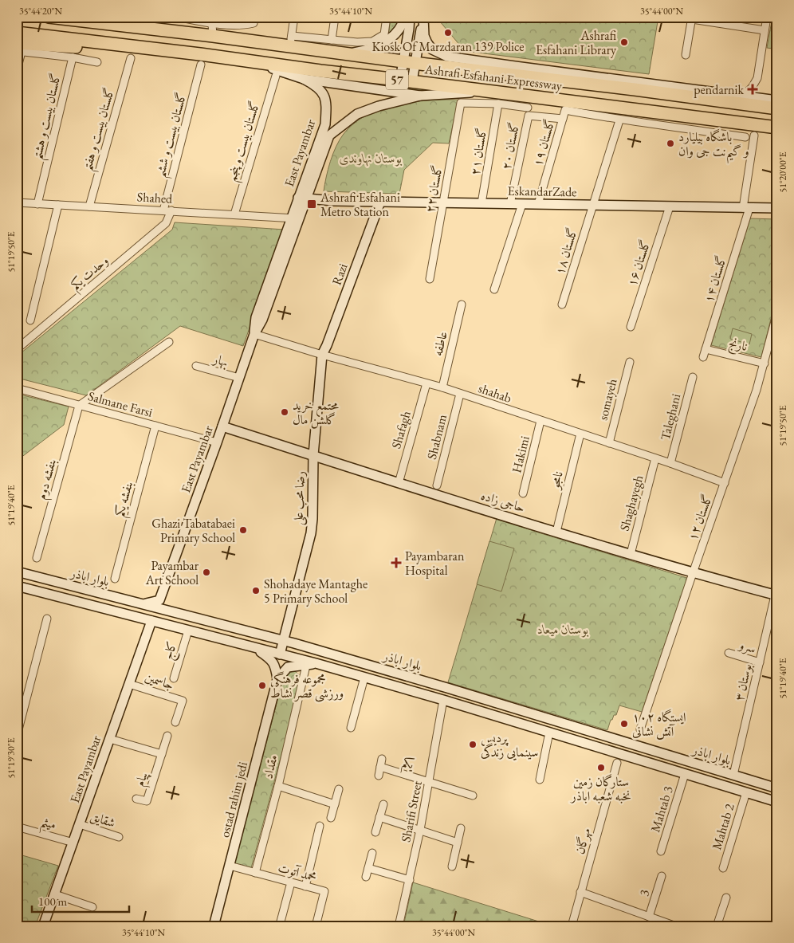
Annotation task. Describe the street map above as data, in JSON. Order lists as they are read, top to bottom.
{
  "streets": {
    "highway": ["Ashrafi Esfahani Expressway", "57"],
    "street": [
      "گلستان بیست و هشتم",
      "گلستان بیست و هفتم",
      "گلستان بیست و ششم",
      "گلستان بیست و پنجم",
      "گلستان ۱۹",
      "گلستان ۲۰",
      "گلستان ۲۱",
      "East Payambar",
      "گلستان ۲۲",
      "EskandarZade",
      "Shahed",
      "گلستان ۱۸",
      "گلستان ۱۶",
      "وحدت یکم",
      "Razi",
      "گلستان ۱۴",
      "عاطفه",
      "نارنج",
      "بهار",
      "shahab",
      "somayeh",
      "Salmane Farsi",
      "Taleghani",
      "Shafagh",
      "Shabnam",
      "Hakimi",
      "بنفشه دوم",
      "نامجو",
      "رضا محب علی",
      "بنفشه یکم",
      "حاجی زاده",
      "Shaghayegh",
      "گلستان ۱۲",
      "بلوار اباذر",
      "سرو",
      "کاج",
      "جاسمین",
      "بوستان ۳",
      "یکم",
      "مقداد",
      "پیام",
      "ostad rahim jedi",
      "Mahtab 3",
      "Sharifi Street",
      "شقایق",
      "میثم",
      "Mahtab 2",
      "مهرگان",
      "محمد آتوت",
      "3"
    ]
  },
  "crossings": [
    ["گلستان بیست و هشتم", "Shahed"],
    ["گلستان بیست و هفتم", "Shahed"],
    ["گلستان بیست و ششم", "Shahed"],
    ["گلستان بیست و پنجم", "Shahed"],
    ["گلستان ۱۹", "گلستان ۲۰"],
    ["گلستان ۱۹", "EskandarZade"],
    ["گلستان ۱۹", "گلستان ۱۸"],
    ["گلستان ۲۰", "EskandarZade"],
    ["گلستان ۲۱", "گلستان ۲۲"],
    ["گلستان ۲۱", "EskandarZade"],
    ["East Payambar", "EskandarZade"],
    ["East Payambar", "Shahed"],
    ["East Payambar", "بهار"],
    ["East Payambar", "shahab"],
    ["East Payambar", "Salmane Farsi"],
    ["East Payambar", "حاجی زاده"],
    ["East Payambar", "بلوار اباذر"],
    ["East Payambar", "جاسمین"],
    ["East Payambar", "شقایق"],
    ["East Payambar", "میثم"],
    ["گلستان ۲۲", "EskandarZade"],
    ["EskandarZade", "گلستان ۱۸"],
    ["EskandarZade", "گلستان ۱۶"],
    ["EskandarZade", "Razi"],
    ["EskandarZade", "گلستان ۱۴"],
    ["Shahed", "وحدت یکم"],
    ["Razi", "shahab"],
    ["Razi", "رضا محب علی"],
    ["گلستان ۱۴", "نارنج"],
    ["عاطفه", "shahab"],
    ["نارنج", "گلستان ۱۲"],
    ["shahab", "somayeh"],
    ["shahab", "Taleghani"],
    ["shahab", "Shafagh"],
    ["shahab", "Shabnam"],
    ["shahab", "Hakimi"],
    ["shahab", "نامجو"],
    ["shahab", "رضا محب علی"],
    ["shahab", "Shaghayegh"],
    ["shahab", "گلستان ۱۲"],
    ["Salmane Farsi", "بنفشه دوم"],
    ["Salmane Farsi", "بنفشه یکم"],
    ["Shafagh", "حاجی زاده"],
    ["نامجو", "حاجی زاده"],
    ["رضا محب علی", "حاجی زاده"],
    ["رضا محب علی", "بلوار اباذر"],
    ["حاجی زاده", "Shaghayegh"],
    ["حاجی زاده", "گلستان ۱۲"],
    ["حاجی زاده", "بوستان ۳"],
    ["بلوار اباذر", "کاج"],
    ["بلوار اباذر", "بوستان ۳"],
    ["بلوار اباذر", "مقداد"],
    ["بلوار اباذر", "Mahtab 3"],
    ["بلوار اباذر", "Sharifi Street"],
    ["بلوار اباذر", "Mahtab 2"],
    ["سرو", "بوستان ۳"],
    ["یکم", "Sharifi Street"],
    ["مقداد", "محمد آتوت"],
    ["ostad rahim jedi", "محمد آتوت"]
  ],
  "parks": ["بوستان نهاوندی", "بوستان میعاد"],
  "places": {
    "other": [
      "Kiosk Of Marzdaran 139 Police",
      "Ashrafi Esfahani Library",
      "باشگاه بیلیارد و گیم‌نت جی وان",
      "مجتمع خرید گلشن مال",
      "Ghazi Tabatabaei Primary School",
      "Payambar Art School",
      "Shohadaye Mantaghe 5 Primary School",
      "مجموعه فرهنگی ورزشی قصر نشاط",
      "ایستگاه ۱۰۲ آتش نشانی",
      "پردیس سینمایی زندگی",
      "ستارگان زمین نخبه شعبه اباذر"
    ],
    "health": ["pendarnik", "Payambaran Hospital"],
    "transit": ["Ashrafi Esfahani Metro Station"]
  },
  "scale_bar": "100 m",
  "coordinates": [
    "35°44'20\"N",
    "35°44'10\"N",
    "35°44'00\"N",
    "51°20'00\"E",
    "51°19'50\"E",
    "51°19'40\"E",
    "51°19'30\"E"
  ]
}
